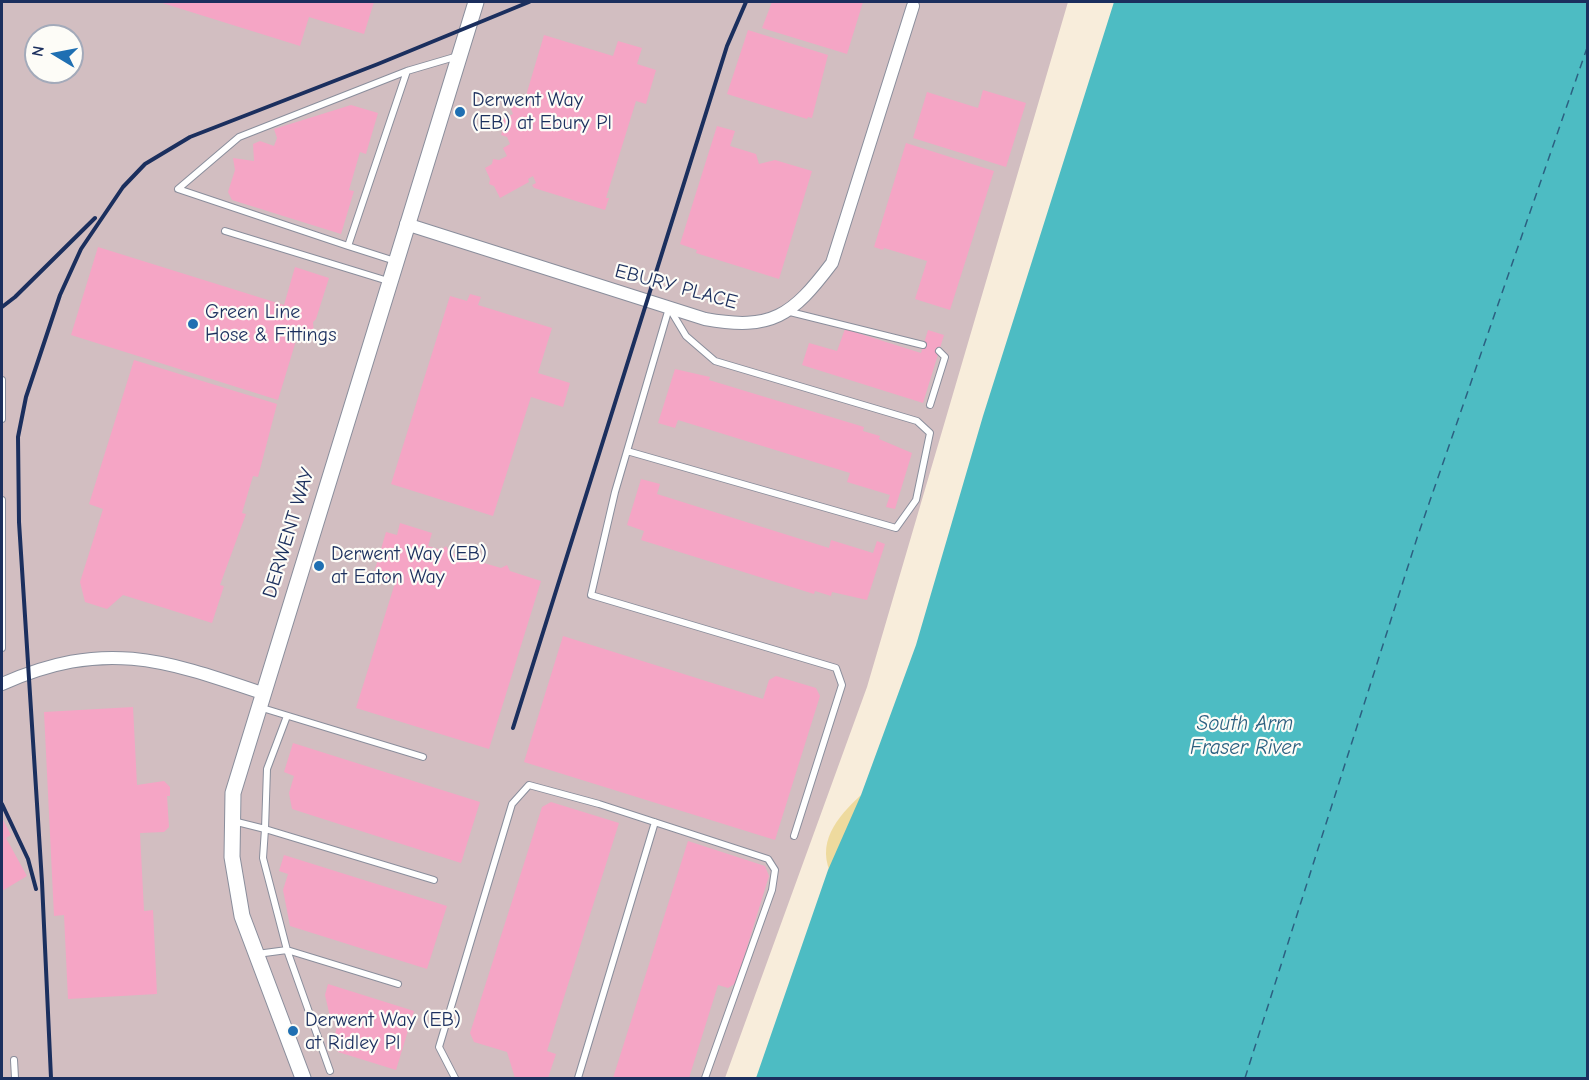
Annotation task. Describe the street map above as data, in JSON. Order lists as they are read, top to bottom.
{
  "streets": {
    "street": ["EBURY PLACE", "DERWENT WAY"]
  },
  "crossings": [
    ["EBURY PLACE", "DERWENT WAY"]
  ],
  "water": ["South Arm Fraser River"],
  "places": [
    "Derwent Way (EB) at Ebury Pl",
    "Green Line Hose & Fittings",
    "Derwent Way (EB) at Eaton Way",
    "Derwent Way (EB) at Ridley Pl"
  ],
  "north": "left"
}
